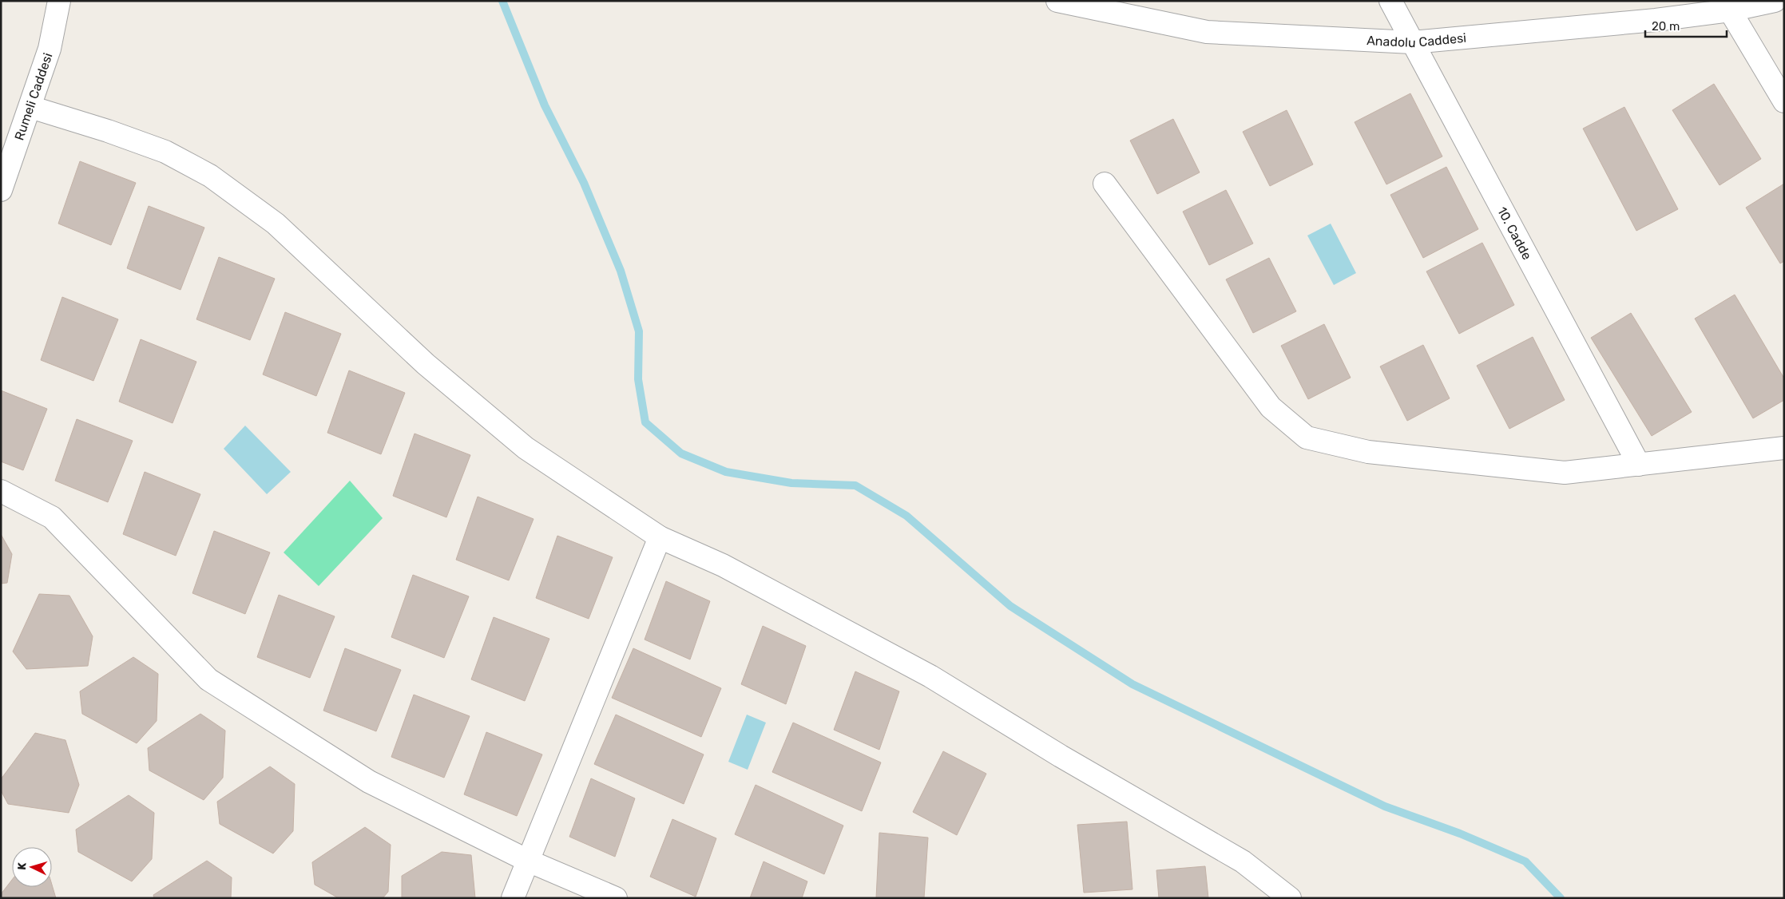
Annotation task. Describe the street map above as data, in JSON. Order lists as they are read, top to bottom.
{
  "streets": {
    "street": ["Anadolu Caddesi", "Rumeli Caddesi", "10. Cadde"]
  },
  "crossings": [
    ["Anadolu Caddesi", "10. Cadde"]
  ],
  "scale_bar": "20 m",
  "north": "left"
}
